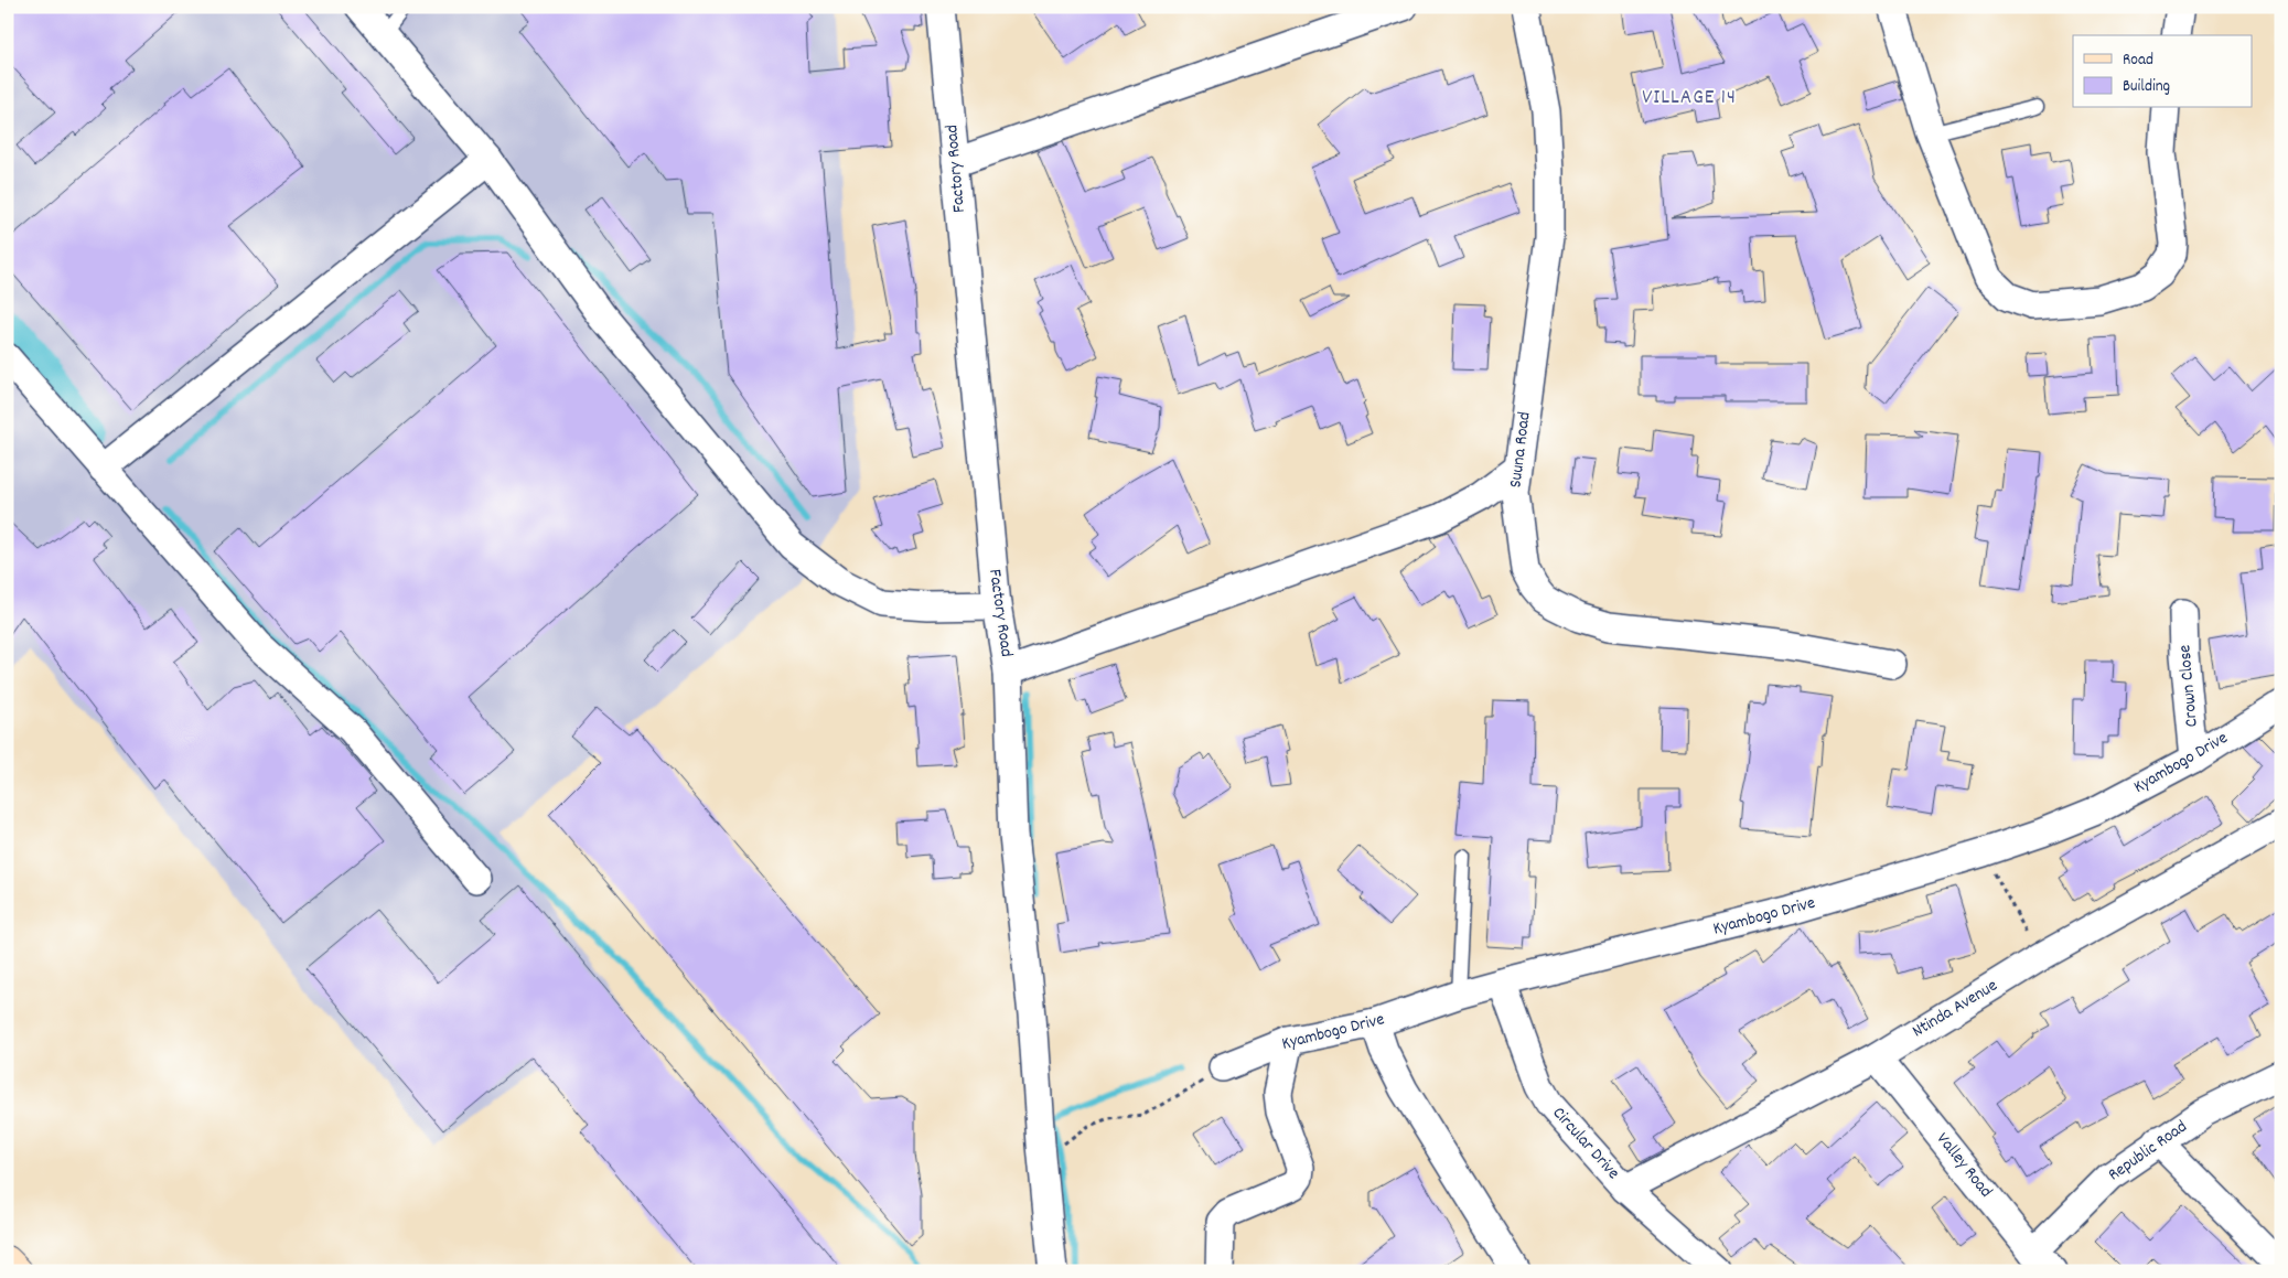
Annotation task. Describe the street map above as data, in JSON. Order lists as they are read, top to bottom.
{
  "streets": {
    "street": [
      "Factory Road",
      "Suuna Road",
      "Crown Close",
      "Kyambogo Drive",
      "Ntinda Avenue",
      "Circular Drive",
      "Republic Road",
      "Valley Road"
    ]
  },
  "crossings": [
    ["Factory Road", "Suuna Road"],
    ["Crown Close", "Kyambogo Drive"],
    ["Kyambogo Drive", "Circular Drive"],
    ["Ntinda Avenue", "Circular Drive"],
    ["Ntinda Avenue", "Valley Road"],
    ["Republic Road", "Valley Road"]
  ],
  "districts": ["VILLAGE 14"],
  "legend": ["Road", "Building"]
}
